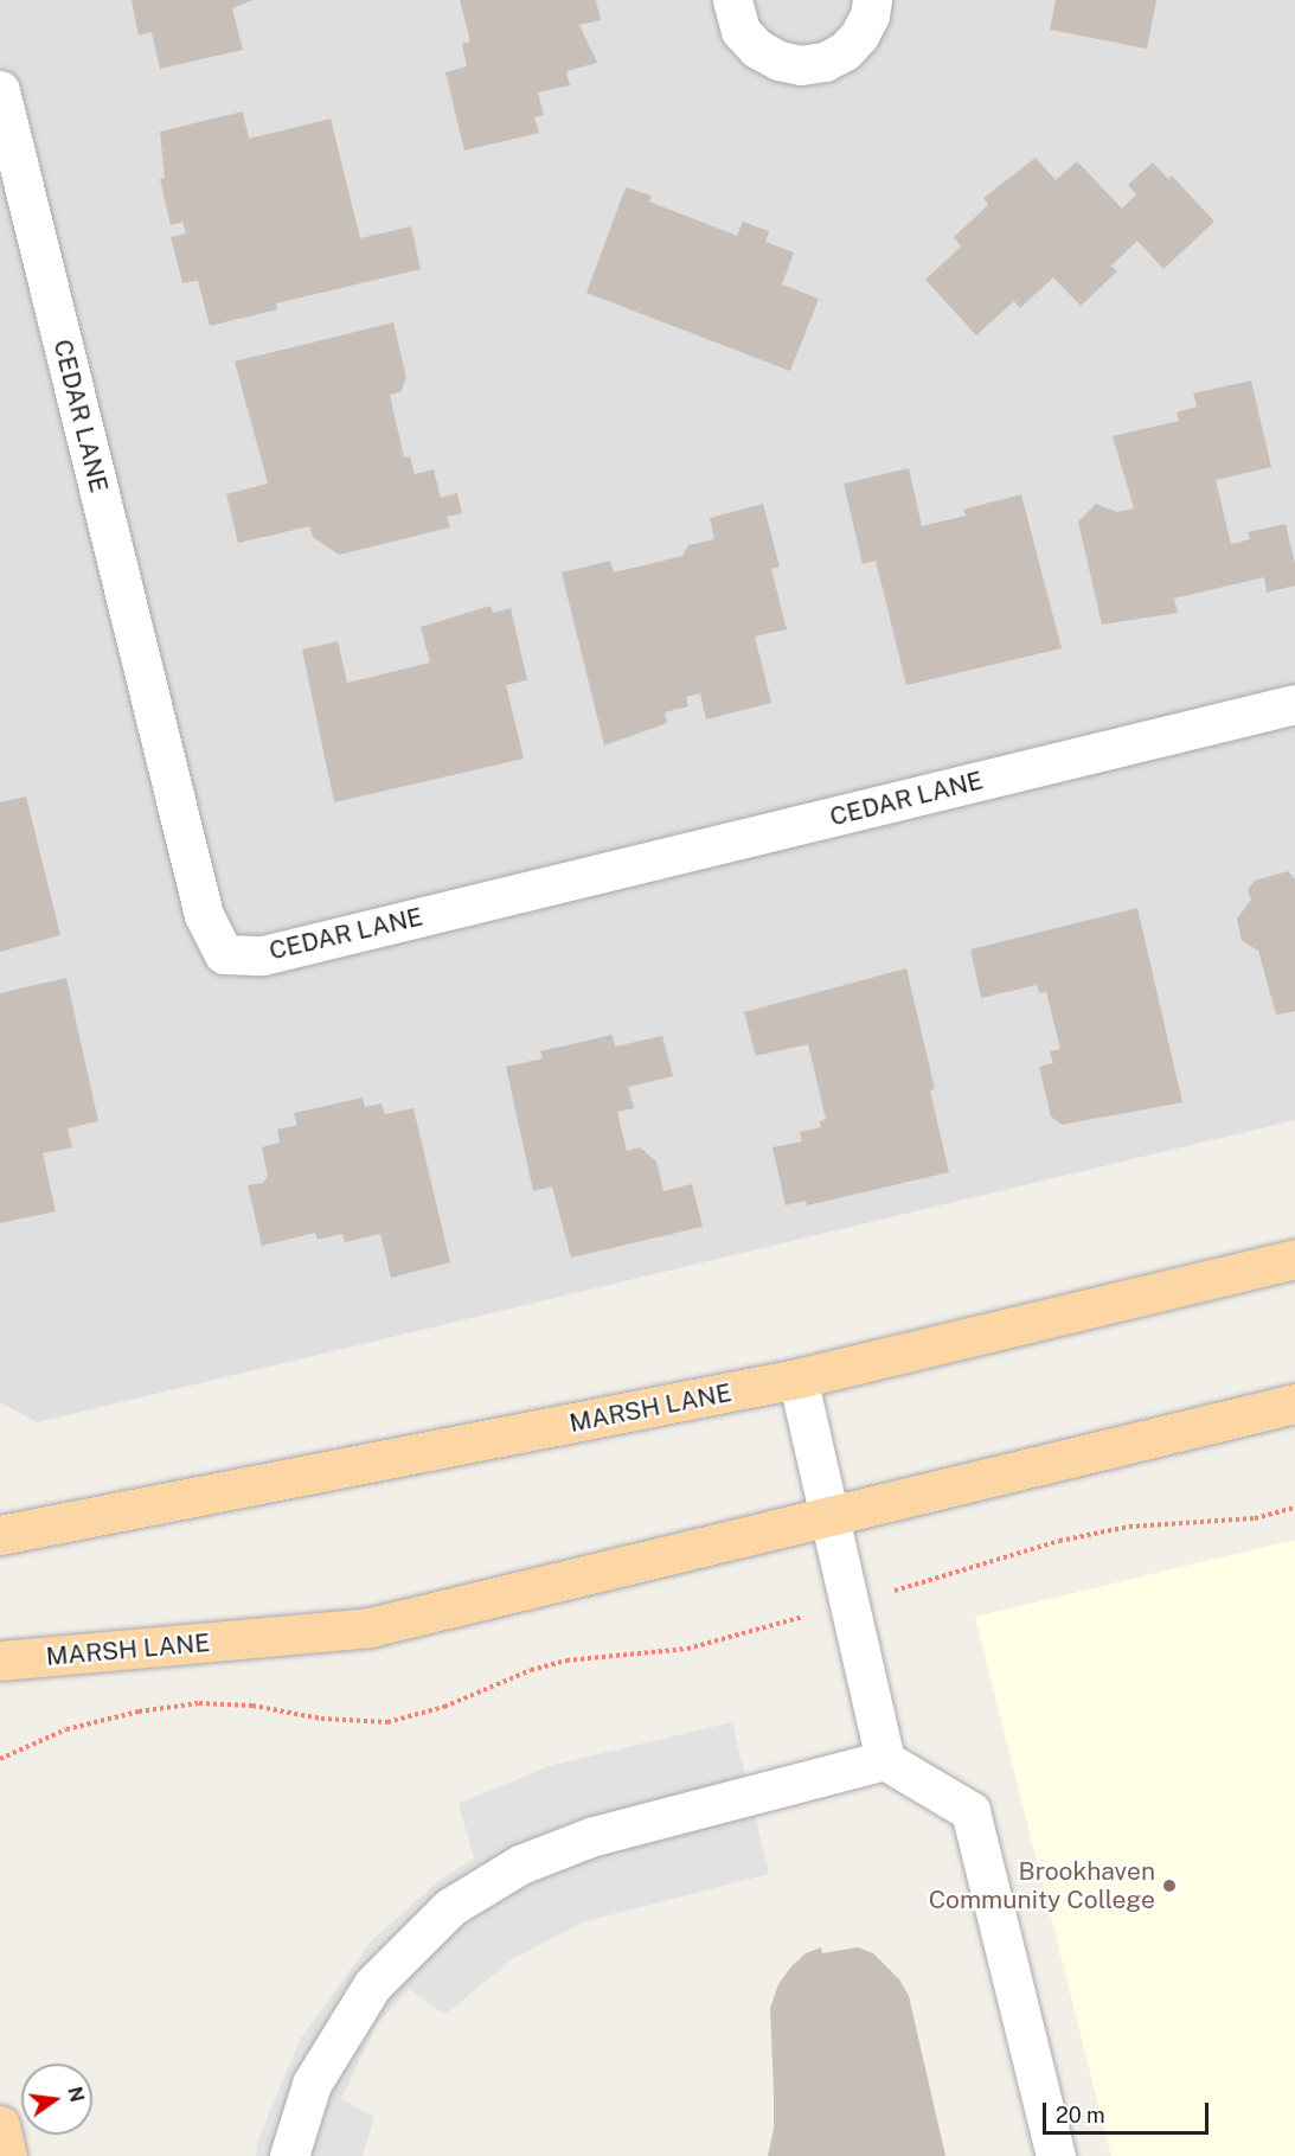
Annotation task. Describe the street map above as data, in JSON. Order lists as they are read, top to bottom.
{
  "streets": {
    "main road": ["MARSH LANE"],
    "street": ["CEDAR LANE"]
  },
  "places": ["Brookhaven Community College"],
  "scale_bar": "20 m",
  "north": "right"
}
